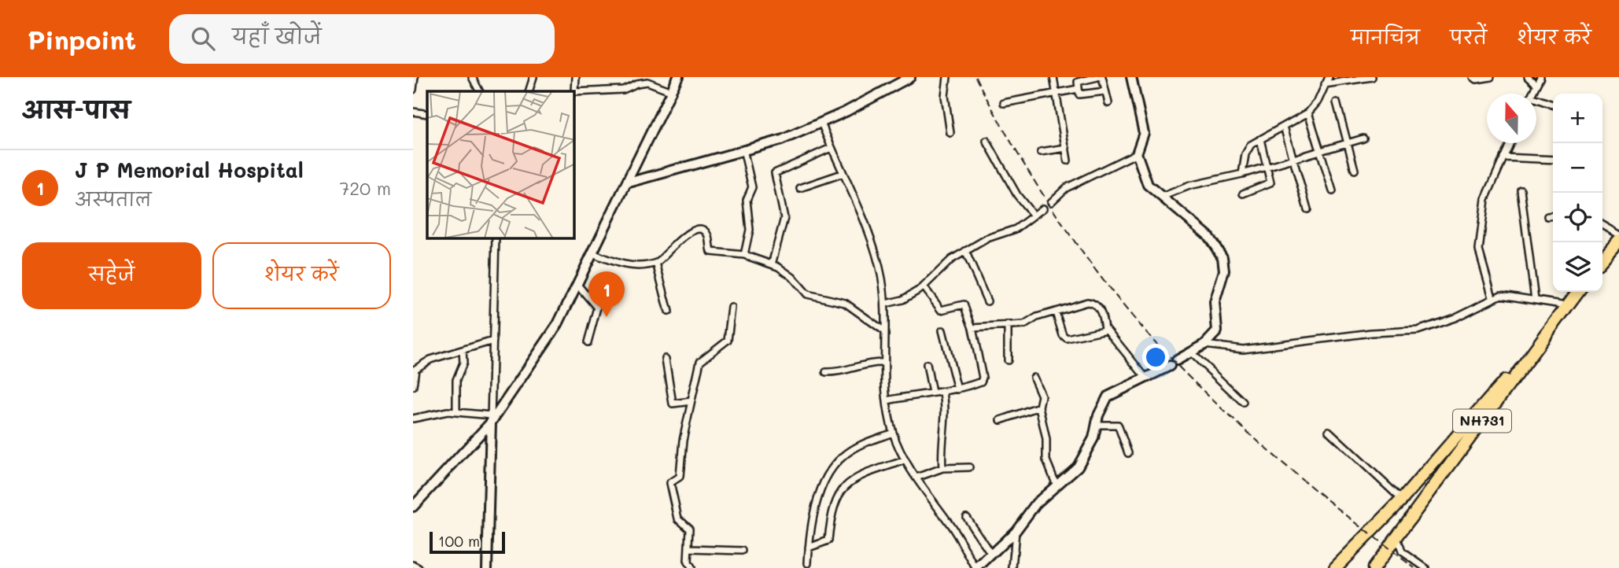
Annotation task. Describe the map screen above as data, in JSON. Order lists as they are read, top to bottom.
{
  "streets": {
    "highway": ["NH731"]
  },
  "scale_bar": "100 m",
  "north": "top",
  "page": {
    "header": "Pinpoint",
    "search": "यहाँ खोजें",
    "nav": ["मानचित्र", "परतें", "शेयर करें"],
    "heading": "आस-पास",
    "map_buttons": ["+", "−"],
    "list": [
      {
        "mark": "1",
        "name": "J P Memorial Hospital",
        "note": "अस्पताल",
        "value": "720 m"
      }
    ],
    "buttons": ["सहेजें", "शेयर करें"],
    "pins": "1",
    "scale": "100 m"
  }
}
